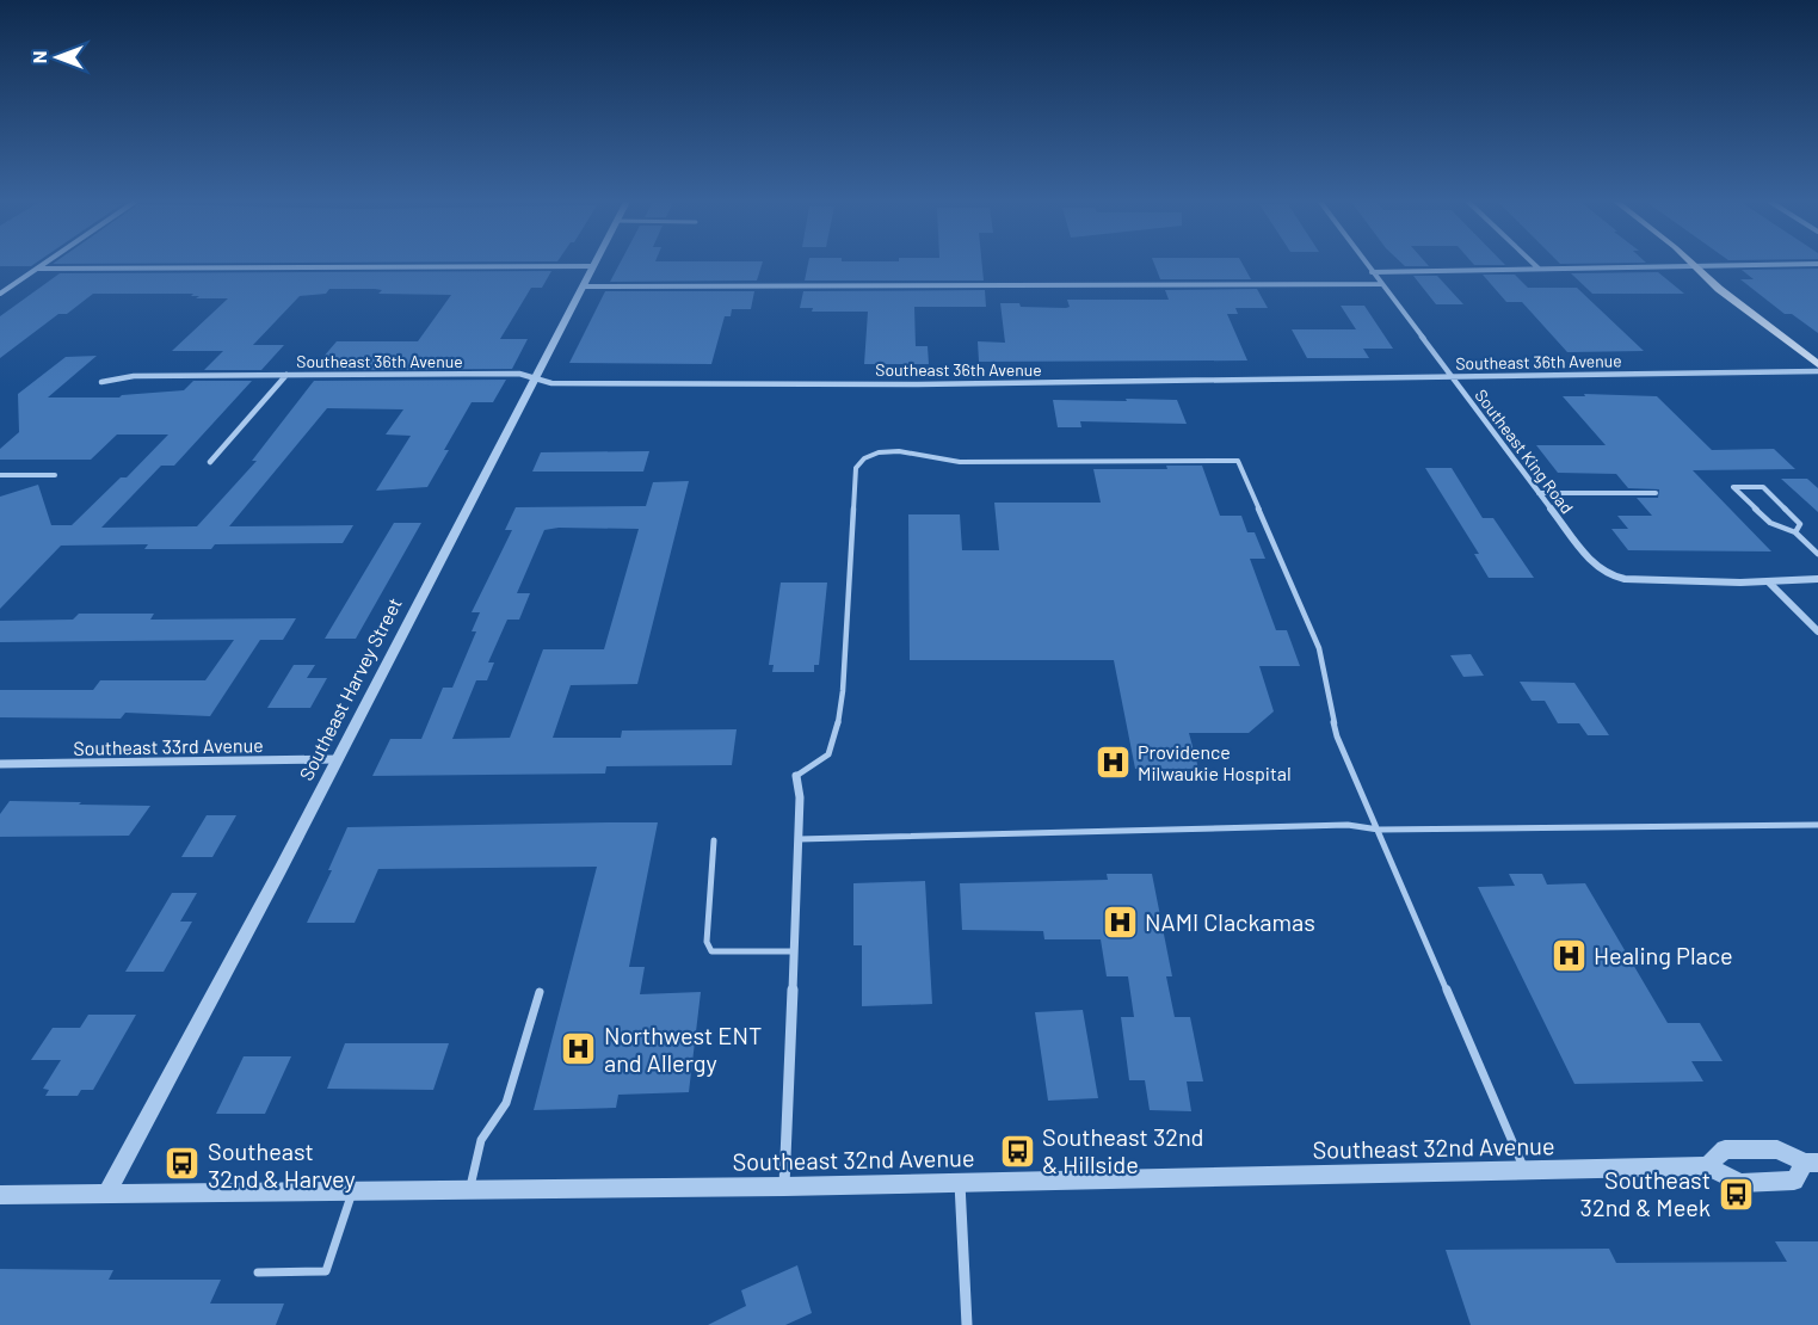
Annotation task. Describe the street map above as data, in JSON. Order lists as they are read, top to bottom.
{
  "streets": {
    "street": [
      "Southeast 36th Avenue",
      "Southeast King Road",
      "Southeast Harvey Street",
      "Southeast 33rd Avenue",
      "Southeast 32nd Avenue"
    ]
  },
  "crossings": [
    ["Southeast 36th Avenue", "Southeast King Road"],
    ["Southeast 36th Avenue", "Southeast Harvey Street"],
    ["Southeast Harvey Street", "Southeast 33rd Avenue"],
    ["Southeast Harvey Street", "Southeast 32nd Avenue"]
  ],
  "places": {
    "hospital": [
      "Providence Milwaukie Hospital",
      "NAMI Clackamas",
      "Healing Place",
      "Northwest ENT and Allergy"
    ],
    "bus stop": ["Southeast 32nd & Hillside", "Southeast 32nd & Harvey", "Southeast 32nd & Meek"]
  },
  "north": "left"
}
